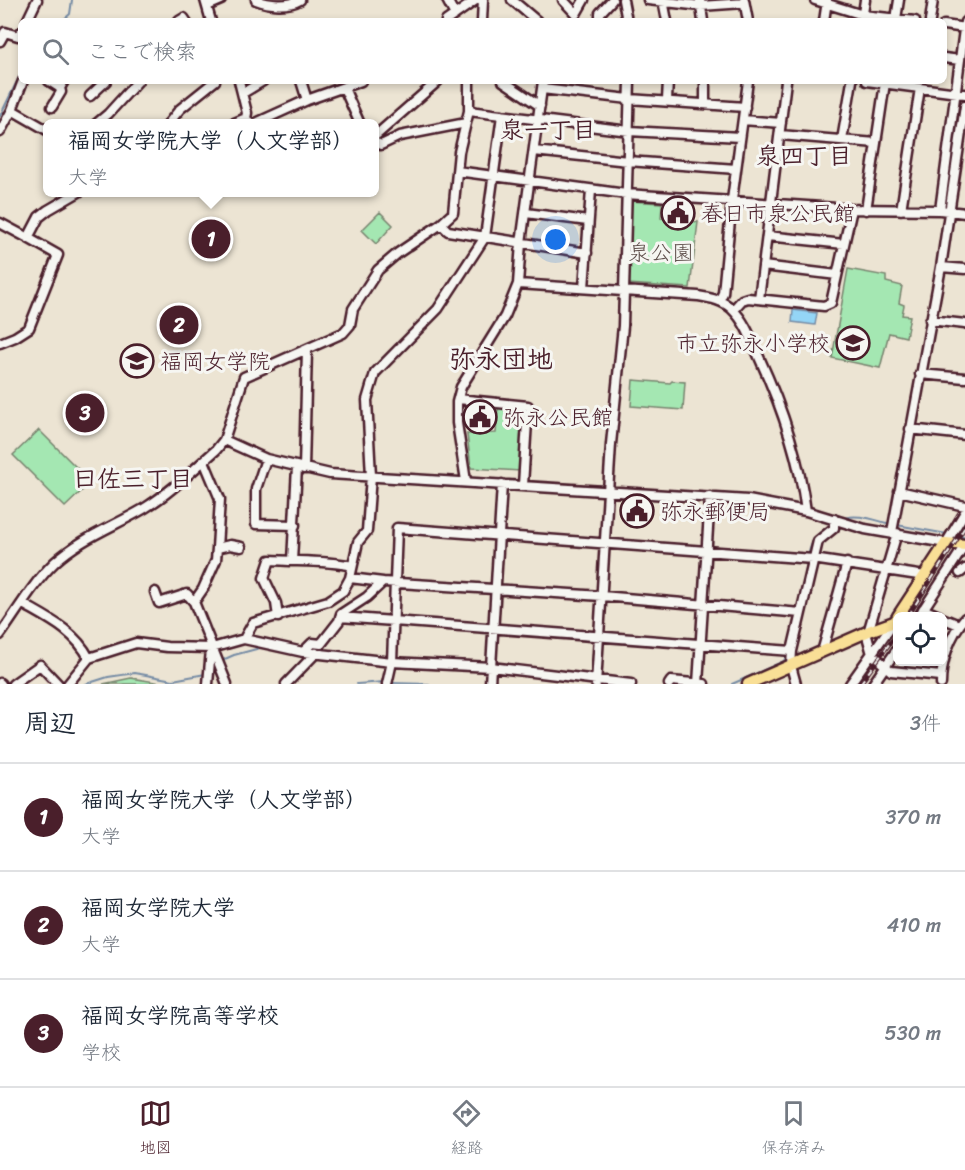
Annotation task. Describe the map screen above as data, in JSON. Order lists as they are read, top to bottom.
{
  "districts": [
    "泉一丁目",
    "泉四丁目",
    "弥永団地",
    "曰佐三丁目"
  ],
  "parks": ["泉公園"],
  "places": {
    "public building": ["春日市泉公民館", "弥永公民館", "弥永郵便局"],
    "school or university": ["市立弥永小学校", "福岡女学院"]
  },
  "page": {
    "search": "ここで検索",
    "popup": ["福岡女学院大学（人文学部）", "大学"],
    "pins": ["1", "2", "3"],
    "heading": ["周辺", "3件"],
    "list": [
      {
        "mark": "1",
        "name": "福岡女学院大学（人文学部）",
        "note": "大学",
        "value": "370 m"
      },
      {
        "mark": "2",
        "name": "福岡女学院大学",
        "note": "大学",
        "value": "410 m"
      },
      {
        "mark": "3",
        "name": "福岡女学院高等学校",
        "note": "学校",
        "value": "530 m"
      }
    ],
    "nav": ["地図", "経路", "保存済み"]
  }
}
